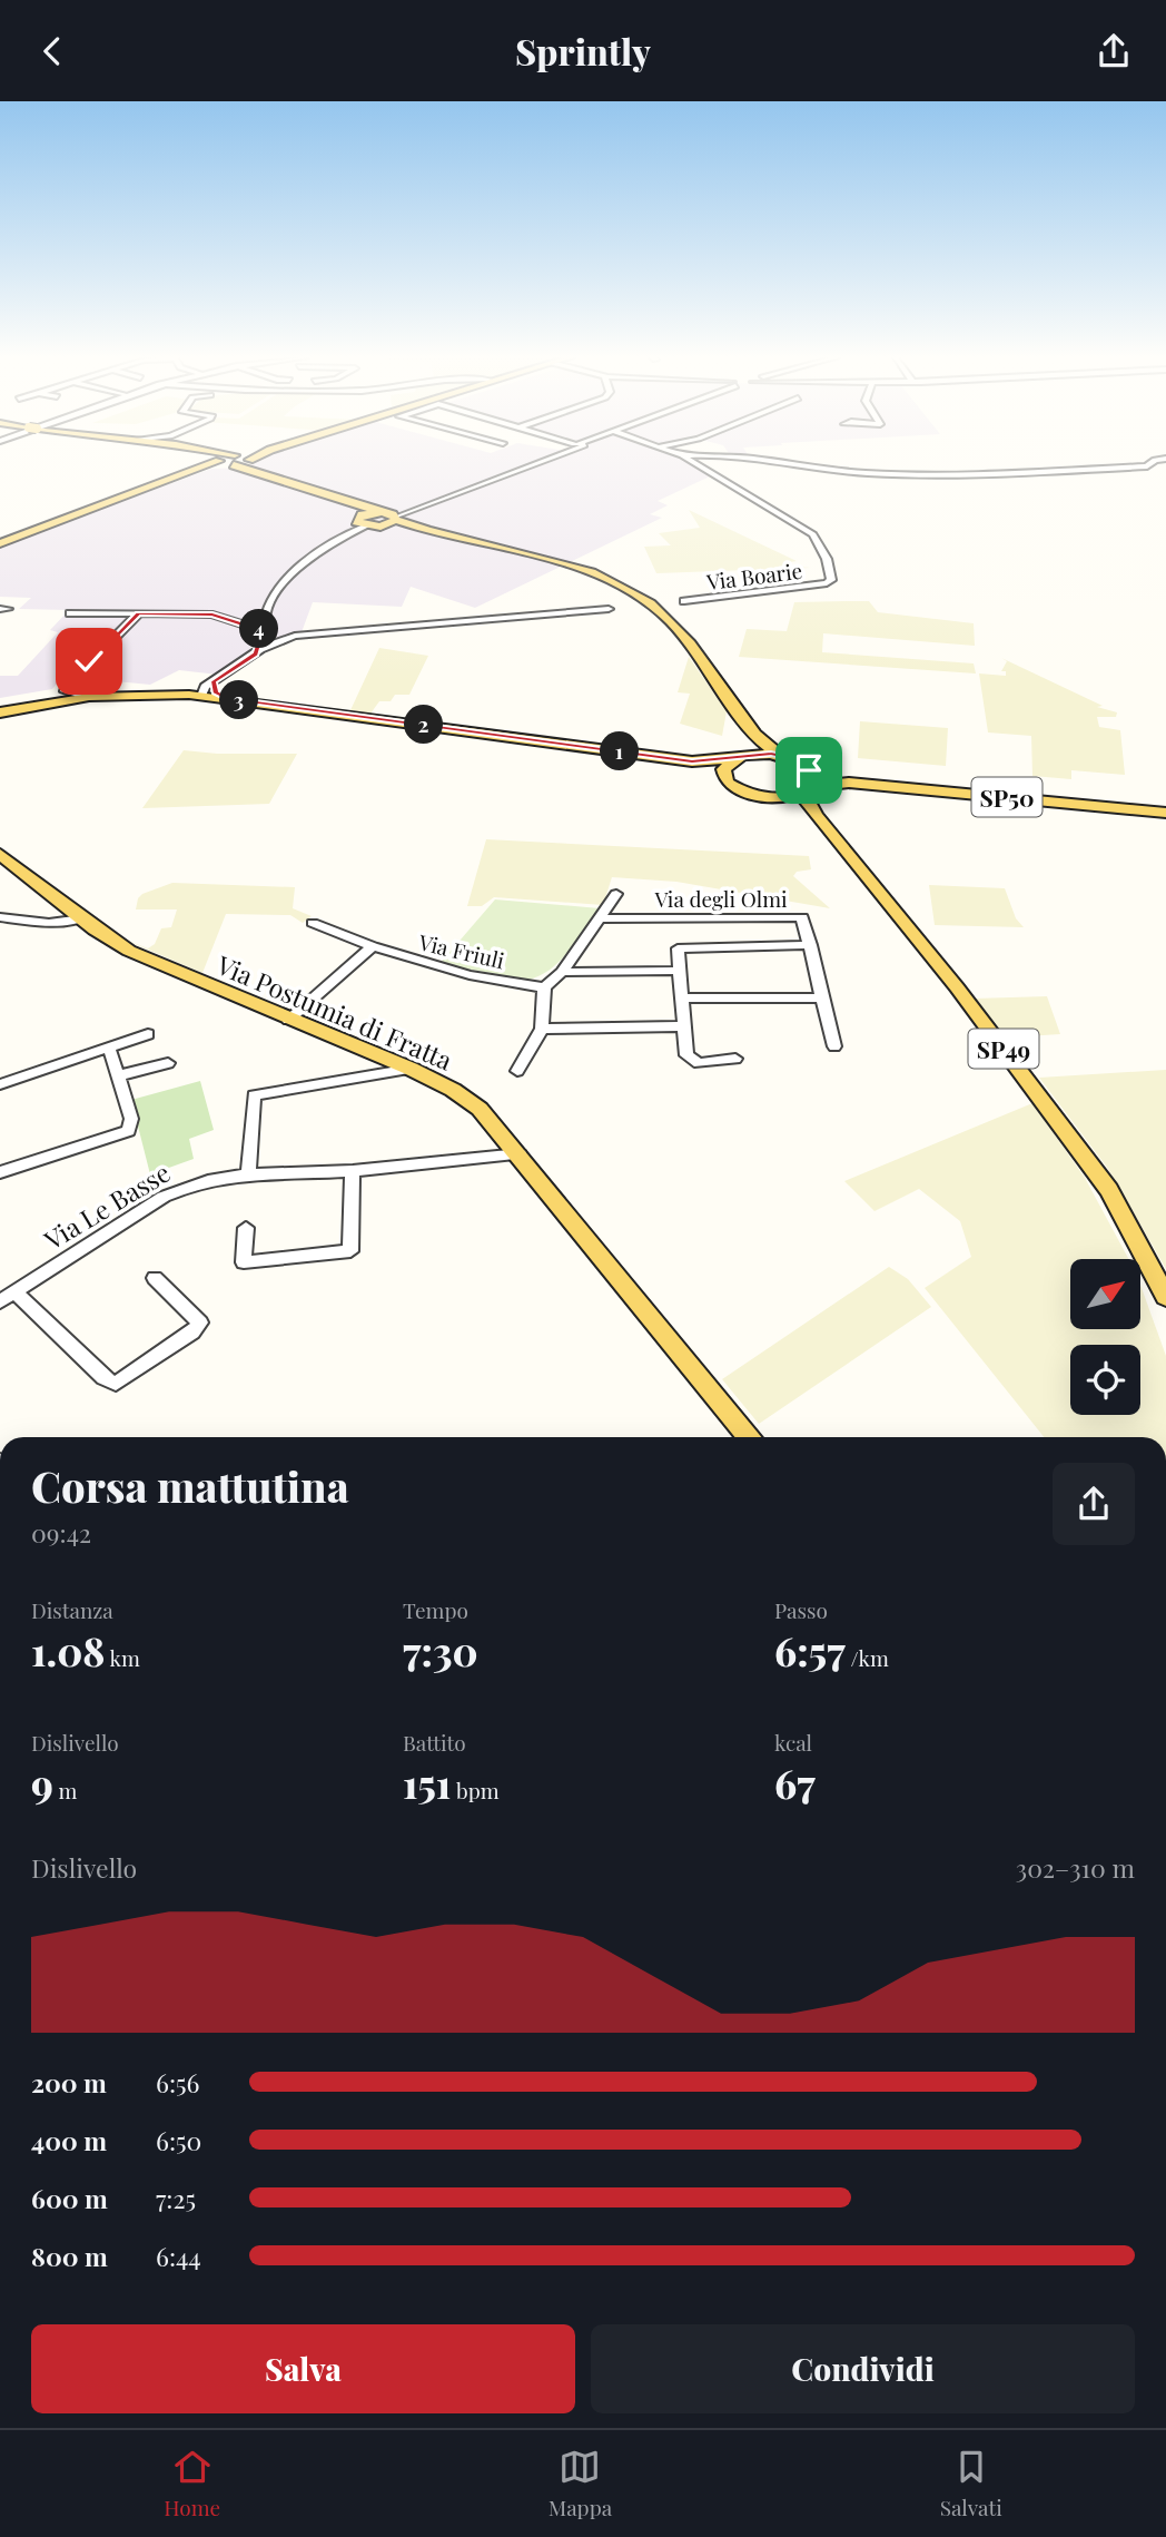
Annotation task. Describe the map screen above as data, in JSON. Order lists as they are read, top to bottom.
{
  "streets": {
    "main road": ["SP50", "Via Postumia di Fratta", "SP49"],
    "street": [
      "Via Boarie",
      "Via degli Olmi",
      "Via Friuli",
      "Via Le Basse"
    ]
  },
  "crossings": [
    ["SP50", "SP49"],
    ["Via Postumia di Fratta", "Via Le Basse"]
  ],
  "north": "top right",
  "page": {
    "header": "Sprintly",
    "pins": [
      "4",
      "3",
      "2",
      "1"
    ],
    "heading": ["Corsa mattutina", "09:42"],
    "stats": [
      ["Distanza", "1.08 km"],
      ["Tempo", "7:30"],
      ["Passo", "6:57 /km"],
      ["Dislivello", "9 m"],
      ["Battito", "151 bpm"],
      ["kcal", "67"]
    ],
    "chart": ["Dislivello", "302–310 m"],
    "list": [
      {
        "name": "200 m",
        "note": "6:56"
      },
      {
        "name": "400 m",
        "note": "6:50"
      },
      {
        "name": "600 m",
        "note": "7:25"
      },
      {
        "name": "800 m",
        "note": "6:44"
      }
    ],
    "buttons": ["Salva", "Condividi"],
    "tabs": ["Home", "Mappa", "Salvati"]
  }
}
